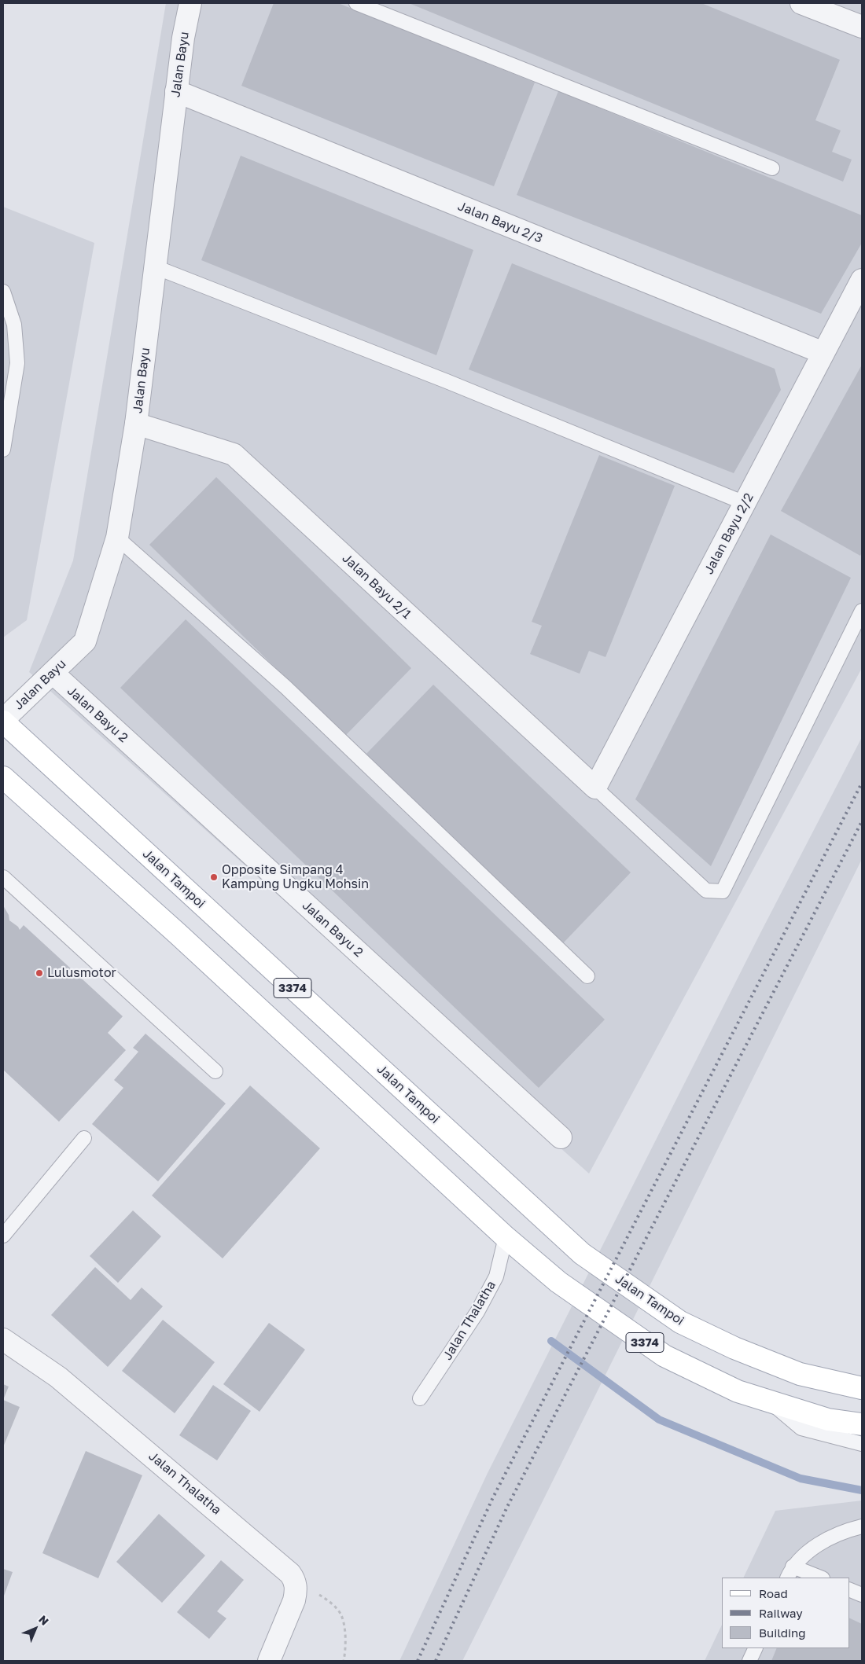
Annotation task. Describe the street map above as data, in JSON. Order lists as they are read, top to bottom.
{
  "streets": {
    "main road": ["Jalan Tampoi", "3374"],
    "street": [
      "Jalan Bayu",
      "Jalan Bayu 2/3",
      "Jalan Bayu 2/2",
      "Jalan Bayu 2/1",
      "Jalan Bayu 2",
      "Jalan Thalatha"
    ]
  },
  "crossings": [
    ["Jalan Bayu", "Jalan Bayu 2/3"],
    ["Jalan Bayu", "Jalan Bayu 2/1"],
    ["Jalan Bayu", "Jalan Bayu 2"],
    ["Jalan Bayu", "Jalan Tampoi"],
    ["Jalan Bayu 2/3", "Jalan Bayu 2/2"],
    ["Jalan Bayu 2/2", "Jalan Bayu 2/1"],
    ["3374", "Jalan Thalatha"]
  ],
  "places": ["Opposite Simpang 4 Kampung Ungku Mohsin", "Lulusmotor"],
  "legend": ["Road", "Railway", "Building"],
  "north": "top right"
}
